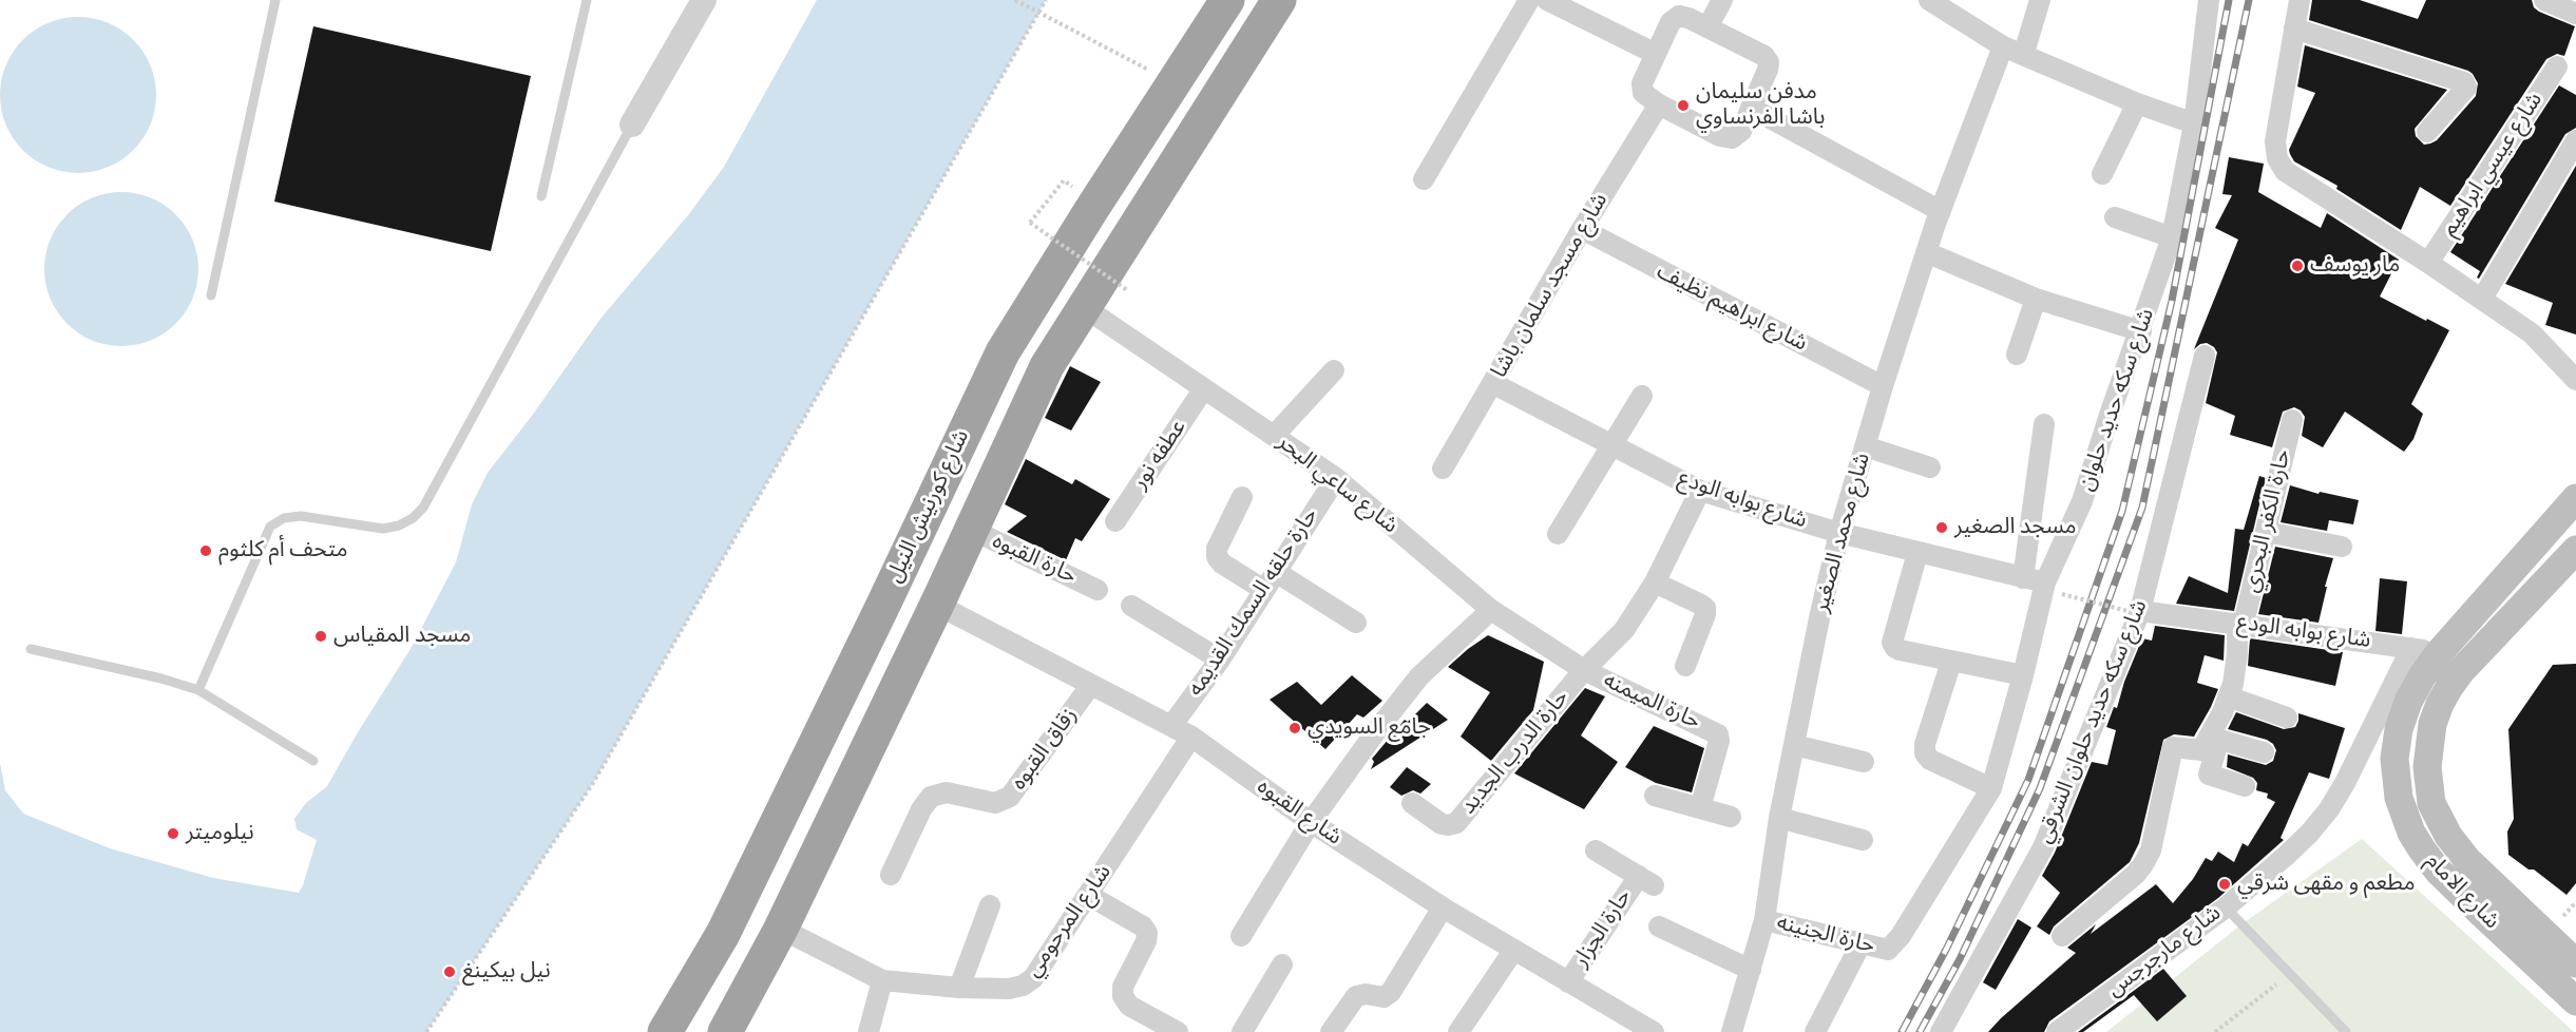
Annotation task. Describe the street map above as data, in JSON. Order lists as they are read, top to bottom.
{
  "streets": {
    "highway": ["شارع كورنيش النيل"],
    "main road": ["شارع الامام"],
    "street": [
      "شارع عيسي ابراهيم",
      "شارع مسجد سلمان باشا",
      "شارع ابراهيم نظيف",
      "شارع سكه حديد حلوان",
      "عطفه نور",
      "شارع ساعي البحر",
      "شارع بوابه الودع",
      "حارة الكفر البحري",
      "شارع محمد الصغير",
      "حارة القبوه",
      "حارة حلقه السمك القديمه",
      "حارة الميمنه",
      "شارع سكه حديد حلوان الشرقي",
      "زقاق القبوه",
      "حارة الدرب الجديد",
      "شارع القبوه",
      "شارع المرحومي",
      "حارة الجزار",
      "حارة الجنينه",
      "شارع مارجرجس"
    ]
  },
  "crossings": [
    ["شارع مسجد سلمان باشا", "شارع ابراهيم نظيف"],
    ["شارع مسجد سلمان باشا", "شارع بوابه الودع"],
    ["شارع ابراهيم نظيف", "شارع محمد الصغير"],
    ["شارع سكه حديد حلوان", "شارع بوابه الودع"],
    ["شارع سكه حديد حلوان", "حارة الجنينه"],
    ["عطفه نور", "شارع ساعي البحر"],
    ["شارع ساعي البحر", "حارة حلقه السمك القديمه"],
    ["شارع ساعي البحر", "حارة الميمنه"],
    ["شارع ساعي البحر", "حارة الدرب الجديد"],
    ["شارع بوابه الودع", "حارة الكفر البحري"],
    ["شارع بوابه الودع", "شارع محمد الصغير"],
    ["شارع بوابه الودع", "شارع سكه حديد حلوان الشرقي"],
    ["شارع بوابه الودع", "حارة الدرب الجديد"],
    ["شارع بوابه الودع", "شارع الامام"],
    ["شارع بوابه الودع", "شارع مارجرجس"],
    ["شارع محمد الصغير", "حارة الجنينه"],
    ["حارة حلقه السمك القديمه", "شارع القبوه"],
    ["حارة الميمنه", "حارة الدرب الجديد"],
    ["زقاق القبوه", "شارع القبوه"],
    ["شارع القبوه", "شارع المرحومي"],
    ["شارع القبوه", "حارة الجزار"]
  ],
  "places": [
    "مدفن سليمان باشا الفرنساوي",
    "مار يوسف",
    "مسجد الصغير",
    "متحف أم كلثوم",
    "مسجد المقياس",
    "جامع السويدي",
    "نيلوميتر",
    "مطعم و مقهى شرقي",
    "نيل بيكينغ"
  ]
}
